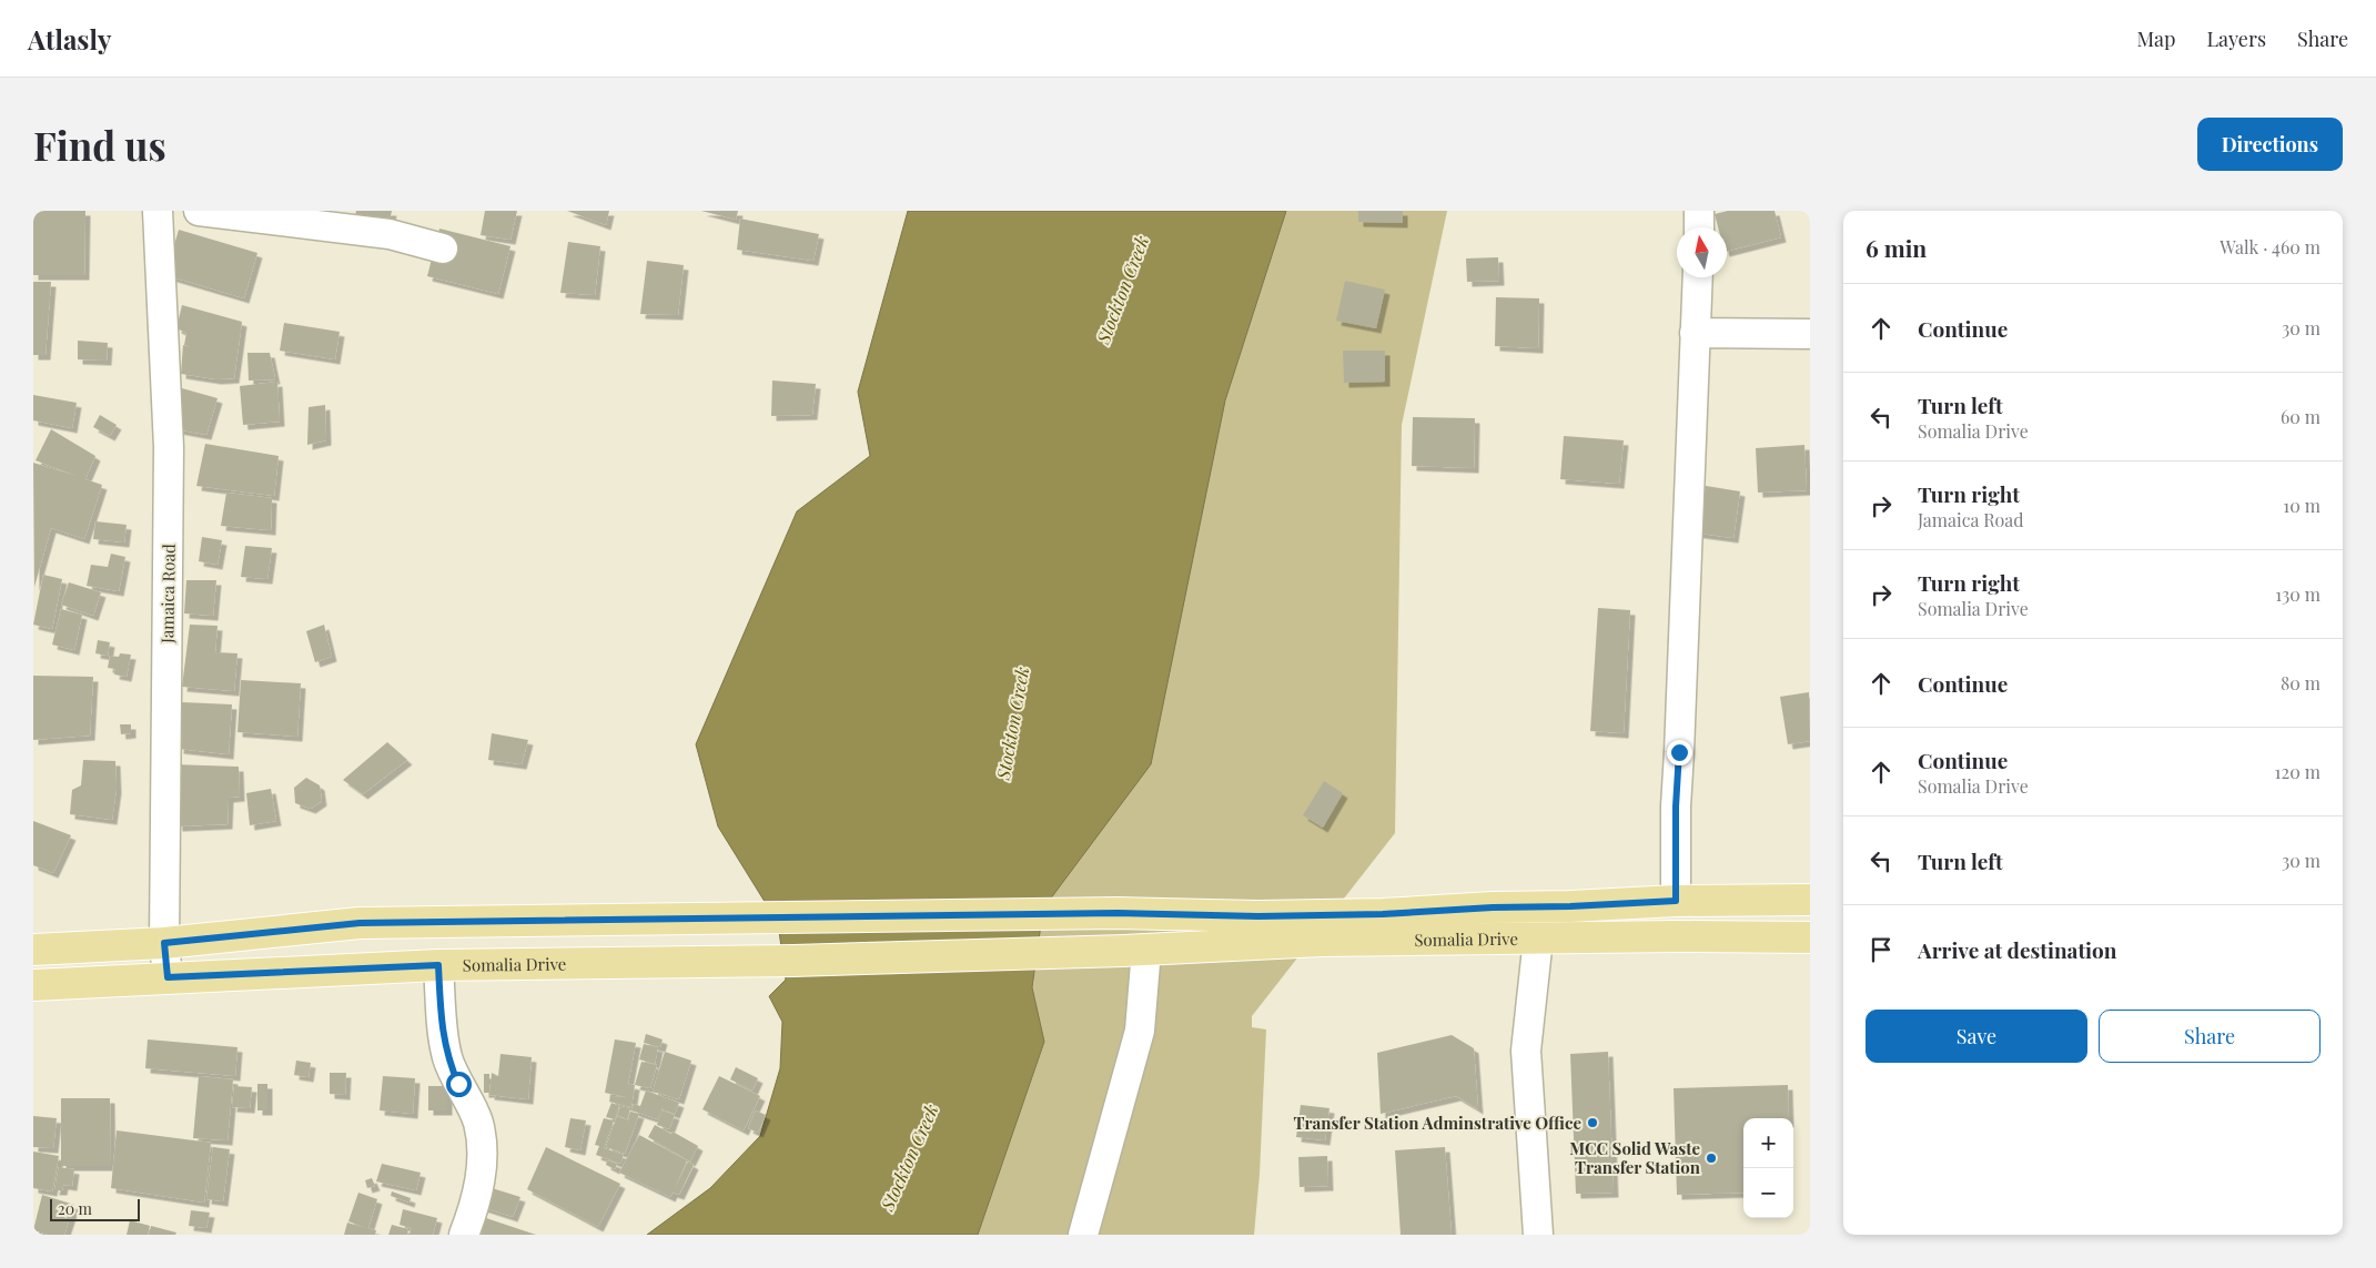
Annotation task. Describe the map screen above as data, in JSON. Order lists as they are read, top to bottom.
{
  "streets": {
    "main road": ["Somalia Drive"],
    "street": ["Jamaica Road"]
  },
  "crossings": [
    ["Jamaica Road", "Somalia Drive"]
  ],
  "water": ["Stockton Creek"],
  "places": ["Transfer Station Adminstrative Office", "MCC Solid Waste Transfer Station"],
  "scale_bar": "20 m",
  "north": "top",
  "page": {
    "header": "Atlasly",
    "nav": ["Map", "Layers", "Share"],
    "buttons": [
      "Directions",
      ["Save", "Share"]
    ],
    "title": "Find us",
    "heading": ["6 min", "Walk · 460 m"],
    "list": [
      ["Continue", "30 m"],
      ["Turn left", "Somalia Drive", "60 m"],
      ["Turn right", "Jamaica Road", "10 m"],
      ["Turn right", "Somalia Drive", "130 m"],
      ["Continue", "80 m"],
      ["Continue", "Somalia Drive", "120 m"],
      ["Turn left", "30 m"],
      "Arrive at destination"
    ],
    "map_buttons": ["+", "−"],
    "scale": "20 m"
  }
}
